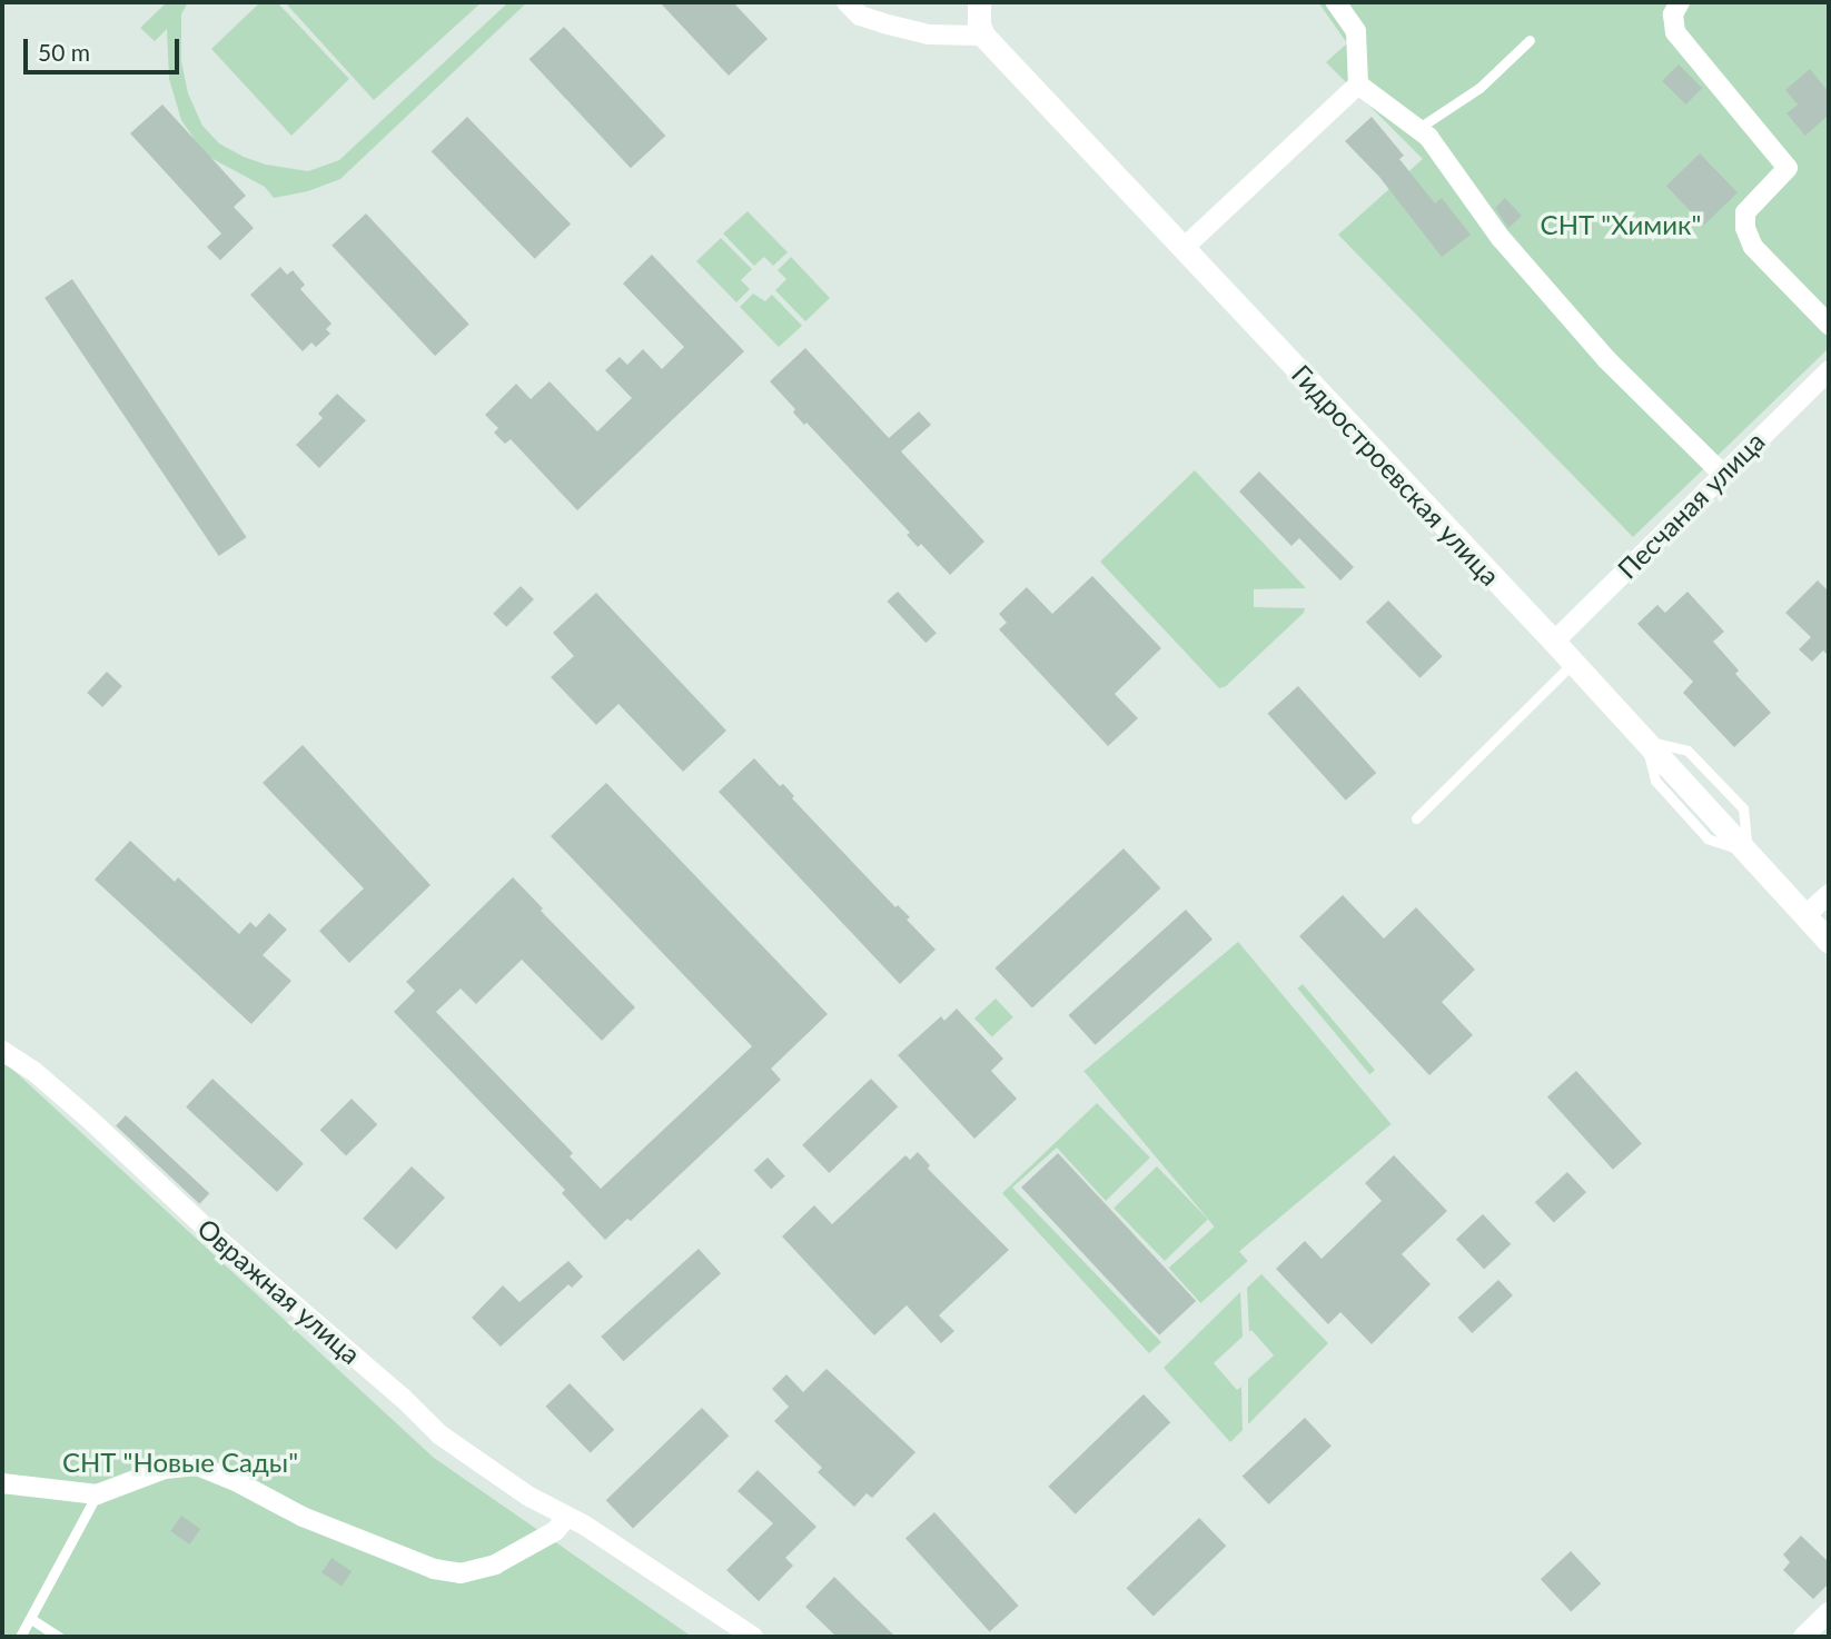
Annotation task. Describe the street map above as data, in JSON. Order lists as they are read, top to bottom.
{
  "streets": {
    "street": ["Гидростроевская улица", "Песчаная улица", "Овражная улица"]
  },
  "crossings": [
    ["Гидростроевская улица", "Песчаная улица"]
  ],
  "parks": ["СНТ \"Химик\"", "СНТ \"Новые Сады\""],
  "scale_bar": "50 m"
}
